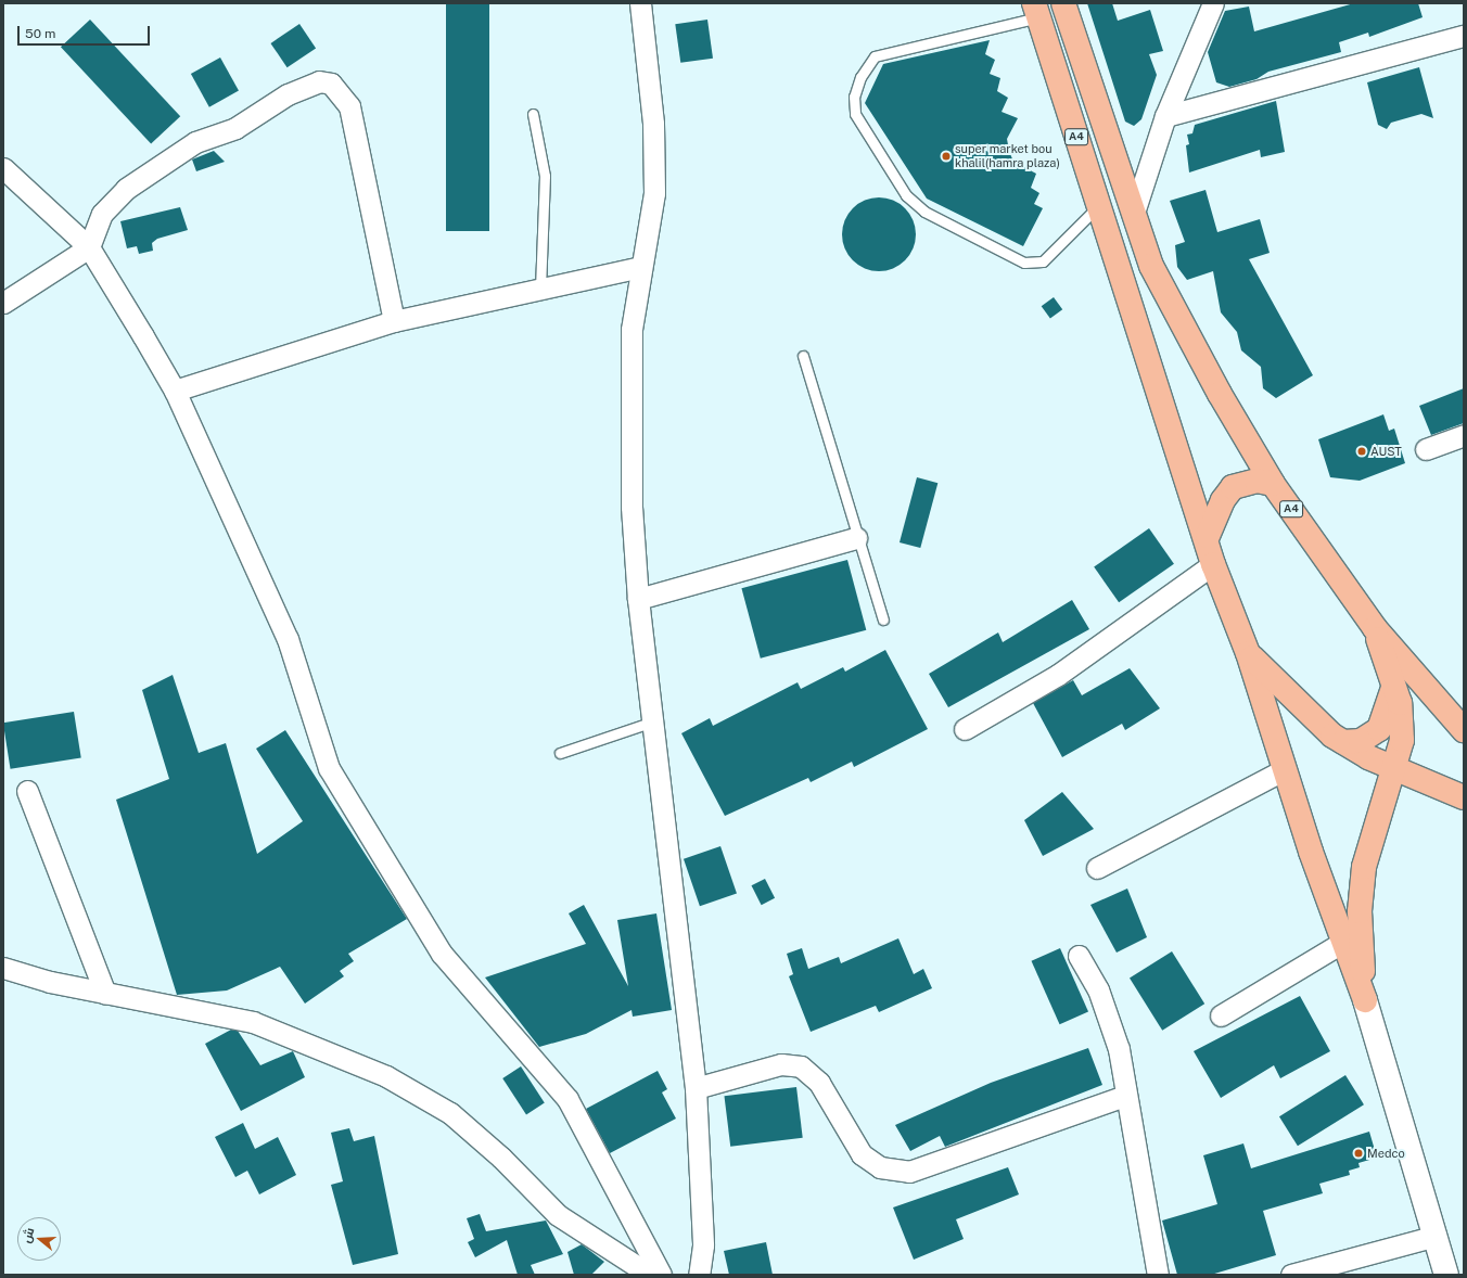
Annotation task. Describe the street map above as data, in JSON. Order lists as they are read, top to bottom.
{
  "streets": {
    "highway": ["A4"]
  },
  "places": ["super market bou khalil(hamra plaza)", "AUST", "Medco"],
  "scale_bar": "50 m",
  "north": "left"
}
